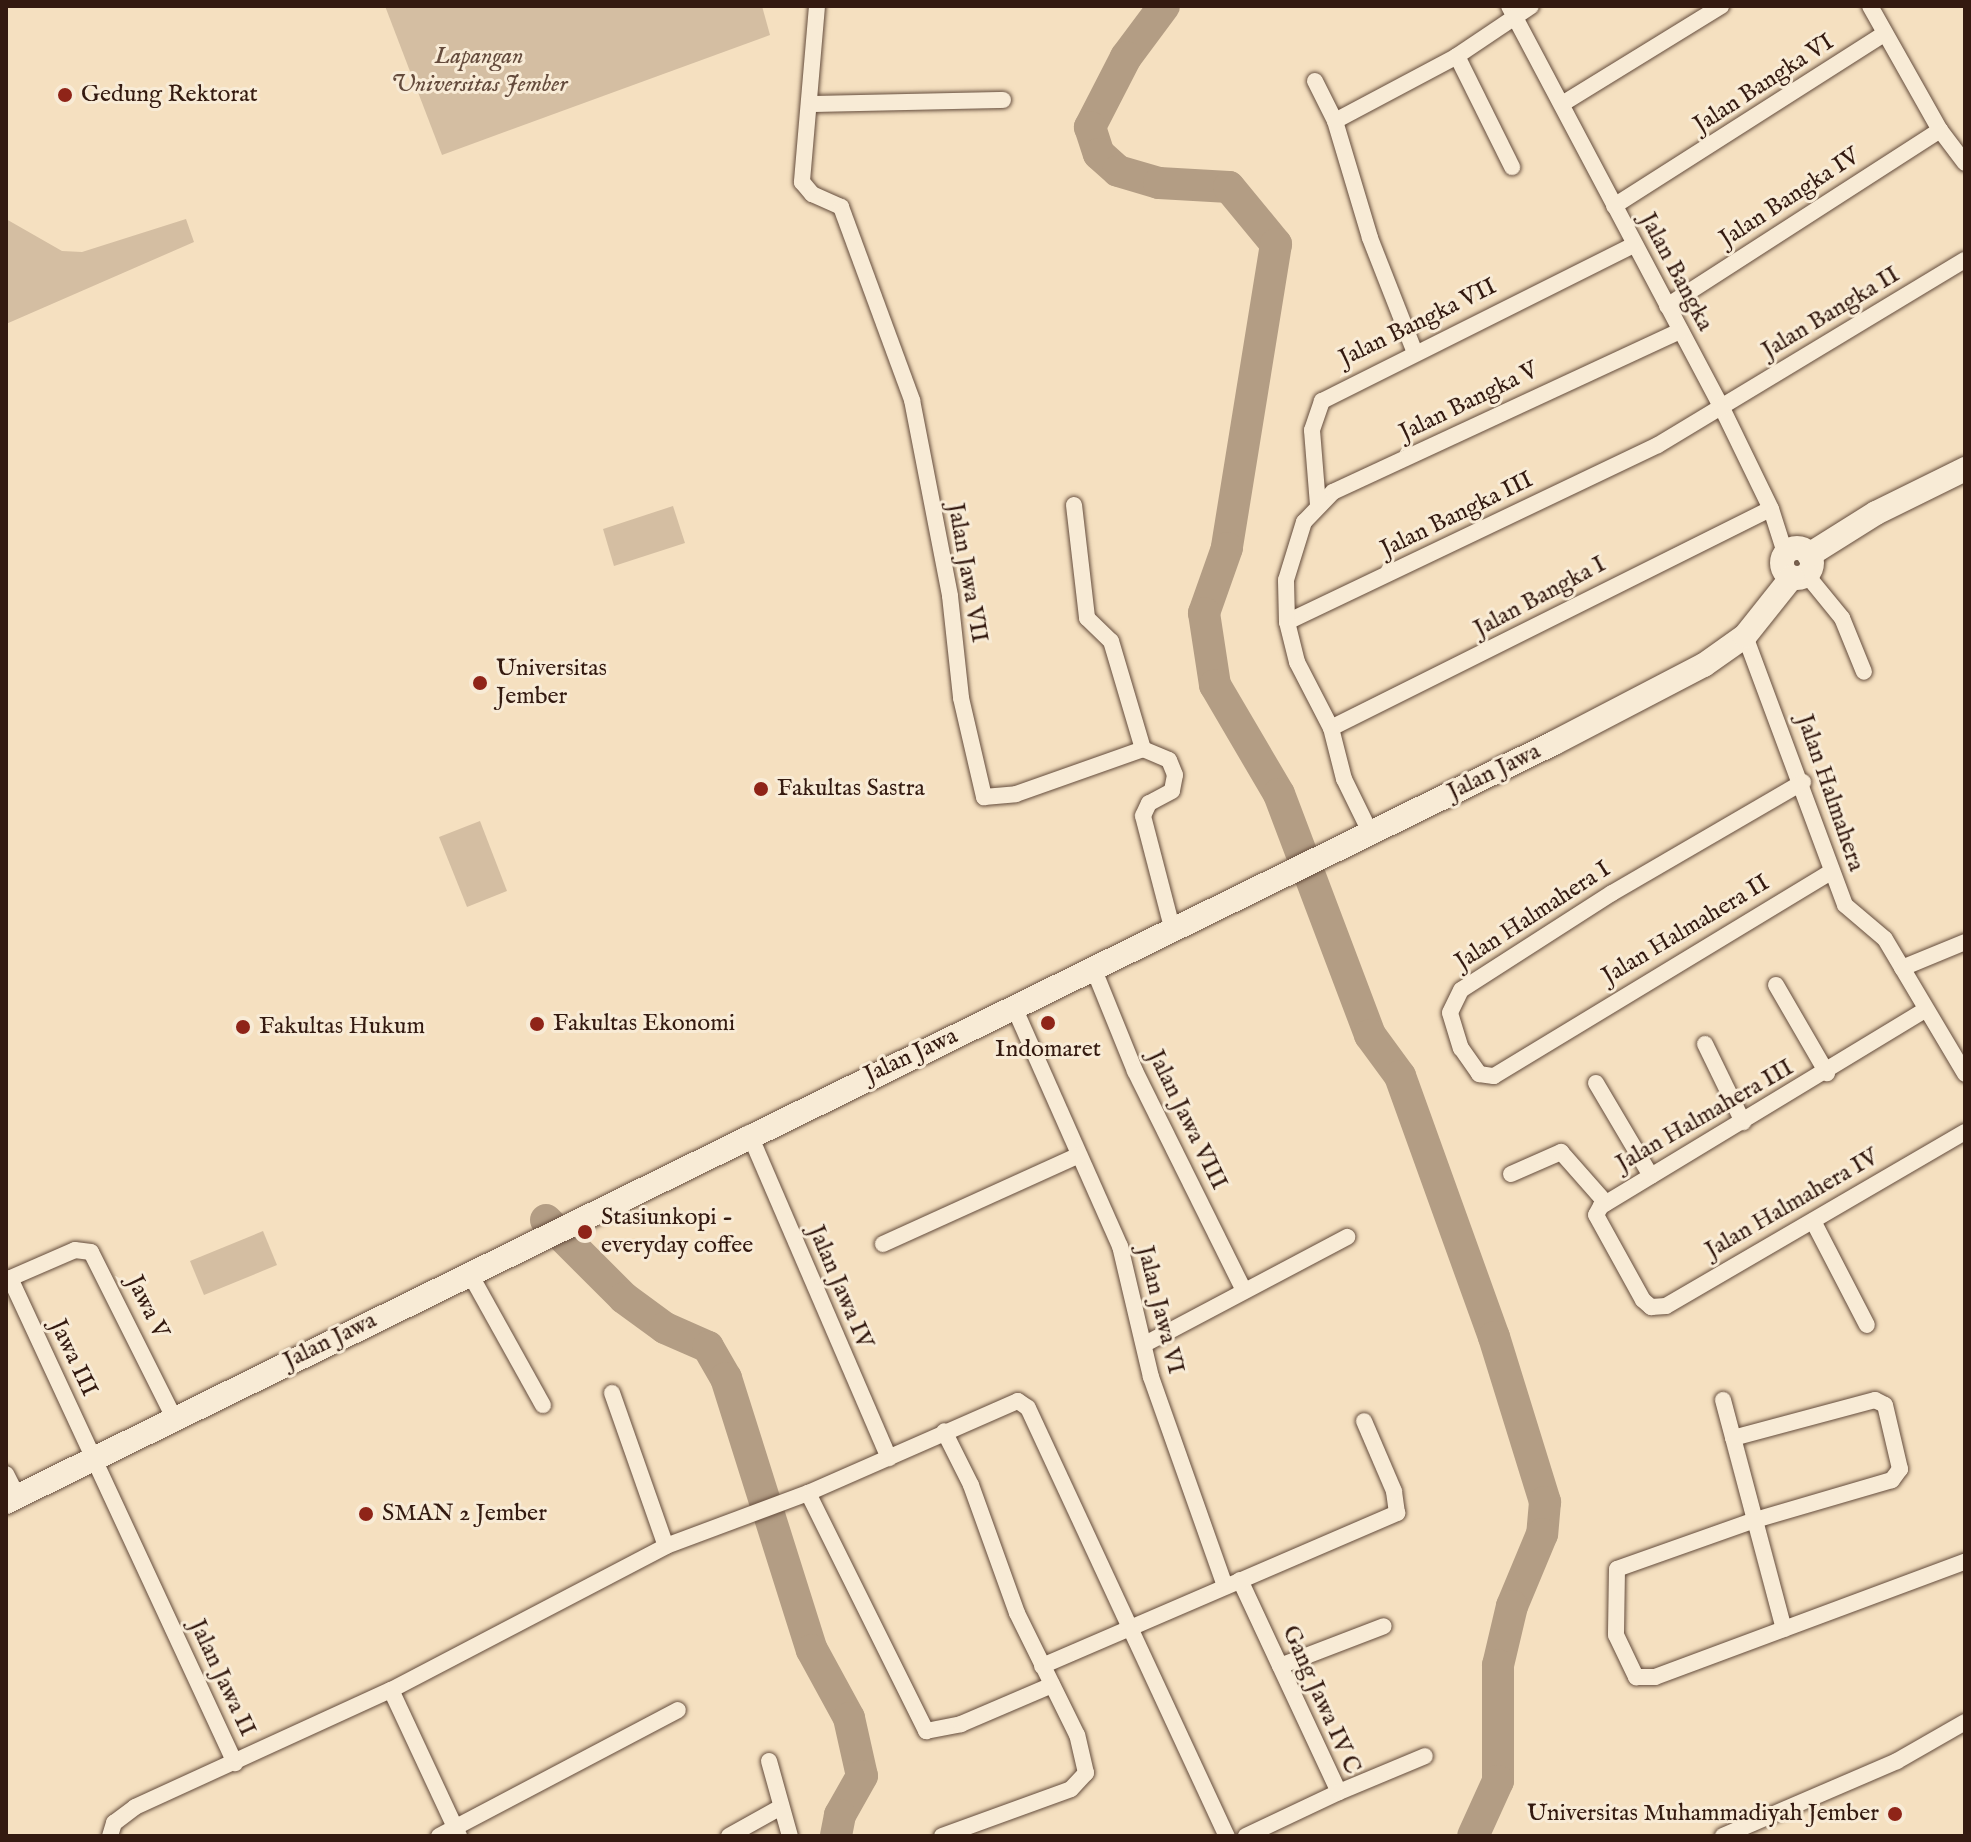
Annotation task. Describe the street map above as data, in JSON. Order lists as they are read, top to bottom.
{
  "streets": {
    "main road": ["Jalan Jawa"],
    "street": [
      "Jalan Bangka VI",
      "Jalan Bangka IV",
      "Jalan Bangka",
      "Jalan Bangka II",
      "Jalan Bangka VII",
      "Jalan Bangka V",
      "Jalan Bangka III",
      "Jalan Jawa VII",
      "Jalan Bangka I",
      "Jalan Halmahera",
      "Jalan Halmahera I",
      "Jalan Halmahera II",
      "Jalan Halmahera III",
      "Jalan Jawa VIII",
      "Jalan Halmahera IV",
      "Jalan Jawa IV",
      "Jawa V",
      "Jalan Jawa VI",
      "Jawa III",
      "Jalan Jawa II",
      "Gang Jawa IV C"
    ]
  },
  "crossings": [
    ["Jalan Bangka VI", "Jalan Bangka"],
    ["Jalan Bangka IV", "Jalan Bangka"],
    ["Jalan Bangka", "Jalan Bangka II"],
    ["Jalan Bangka", "Jalan Bangka VII"],
    ["Jalan Bangka", "Jalan Bangka V"],
    ["Jalan Bangka", "Jalan Bangka III"],
    ["Jalan Bangka", "Jalan Bangka I"],
    ["Jalan Bangka", "Jalan Jawa"],
    ["Jalan Bangka II", "Jalan Bangka III"],
    ["Jalan Bangka VII", "Jalan Bangka V"],
    ["Jalan Bangka V", "Jalan Bangka III"],
    ["Jalan Jawa", "Jalan Halmahera"],
    ["Jalan Jawa", "Jalan Jawa VIII"],
    ["Jalan Jawa", "Jalan Jawa IV"],
    ["Jalan Jawa", "Jawa V"],
    ["Jalan Jawa", "Jalan Jawa VI"],
    ["Jalan Jawa", "Jawa III"],
    ["Jalan Jawa", "Jalan Jawa II"],
    ["Jalan Halmahera", "Jalan Halmahera I"],
    ["Jalan Halmahera", "Jalan Halmahera II"],
    ["Jalan Halmahera", "Jalan Halmahera III"],
    ["Jalan Halmahera I", "Jalan Halmahera II"],
    ["Jalan Halmahera III", "Jalan Halmahera IV"],
    ["Jalan Jawa IV", "Jalan Jawa II"],
    ["Jawa V", "Jawa III"],
    ["Jalan Jawa VI", "Gang Jawa IV C"],
    ["Jawa III", "Jalan Jawa II"]
  ],
  "parks": ["Lapangan Universitas Jember"],
  "places": [
    "Gedung Rektorat",
    "Universitas Jember",
    "Fakultas Sastra",
    "Indomaret",
    "Fakultas Ekonomi",
    "Fakultas Hukum",
    "Stasiunkopi - everyday coffee",
    "SMAN 2 Jember",
    "Universitas Muhammadiyah Jember"
  ]
}
